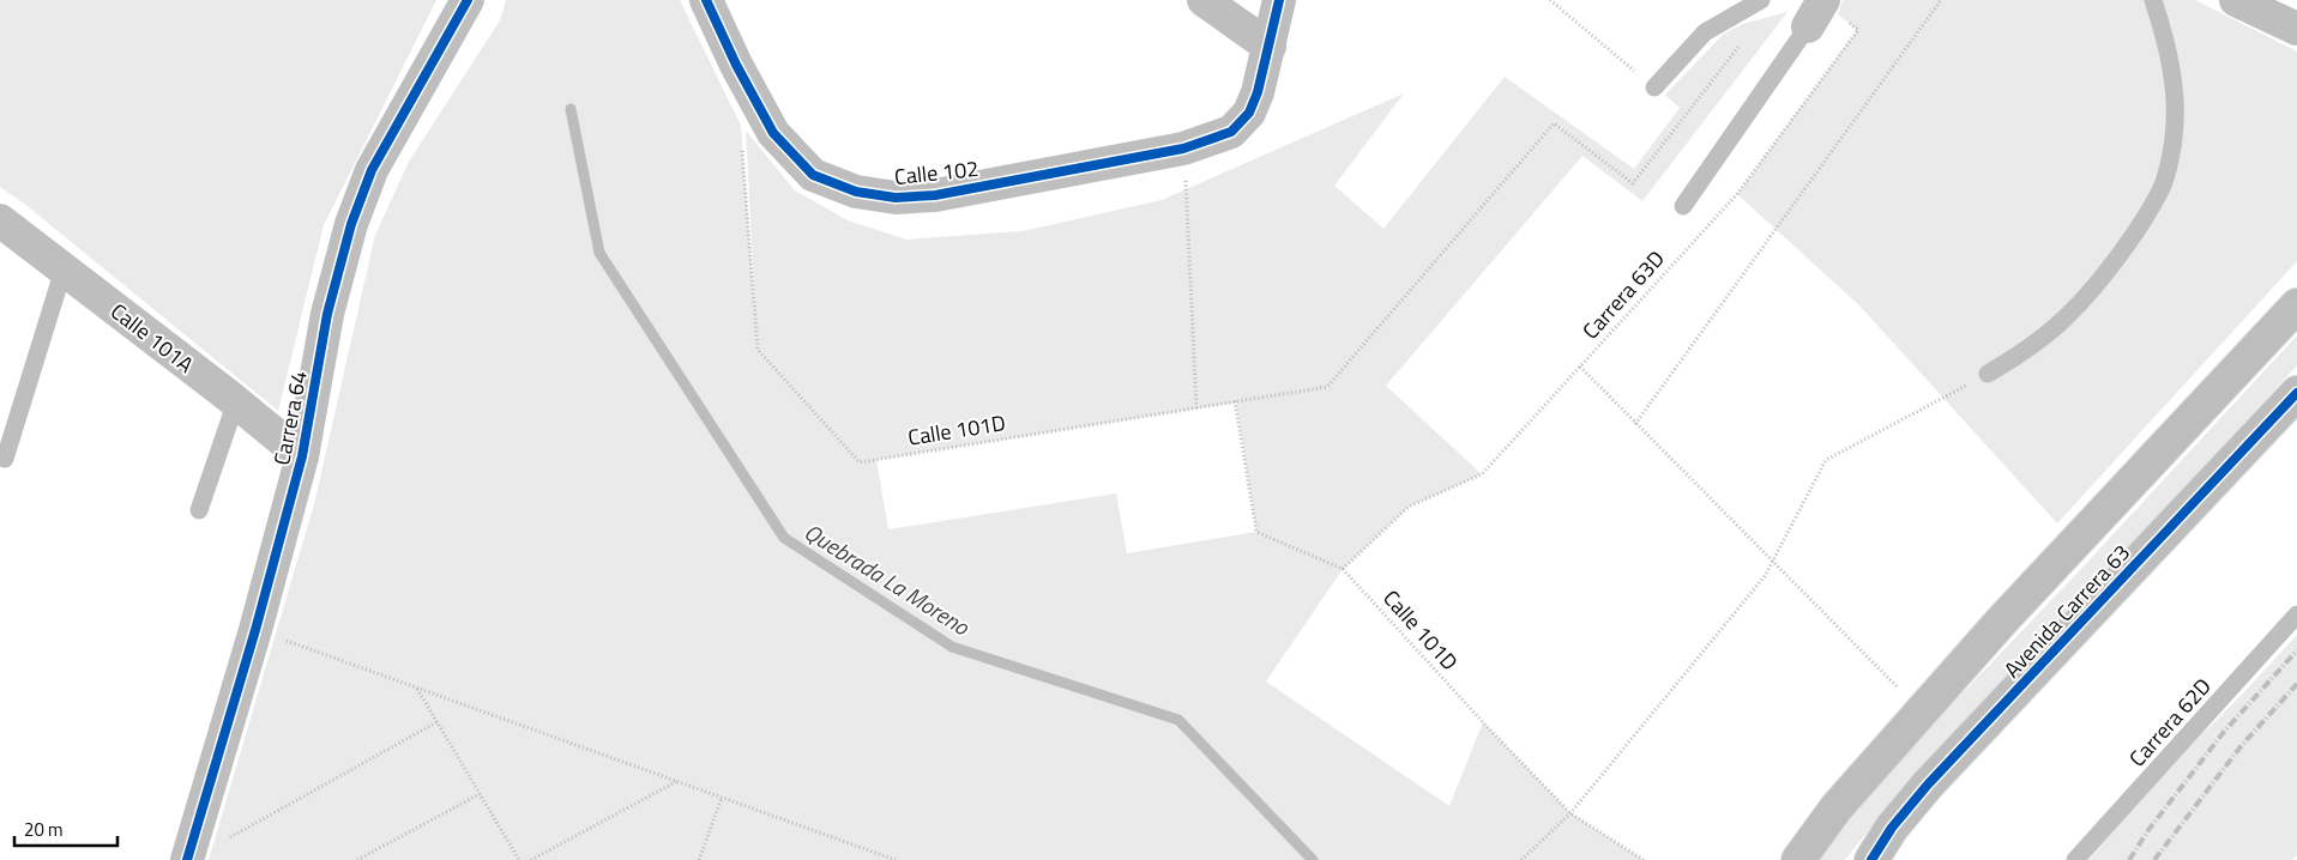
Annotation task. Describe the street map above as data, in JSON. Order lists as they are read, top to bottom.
{
  "streets": {
    "highway": ["Avenida Carrera 63"],
    "street": ["Calle 102", "Calle 101A", "Carrera 64"],
    "lane": ["Carrera 62D"],
    "path": ["Carrera 63D", "Calle 101D"]
  },
  "crossings": [
    ["Carrera 63D", "Calle 101D"],
    ["Calle 101A", "Carrera 64"]
  ],
  "water": ["Quebrada La Moreno"],
  "scale_bar": "20 m"
}
